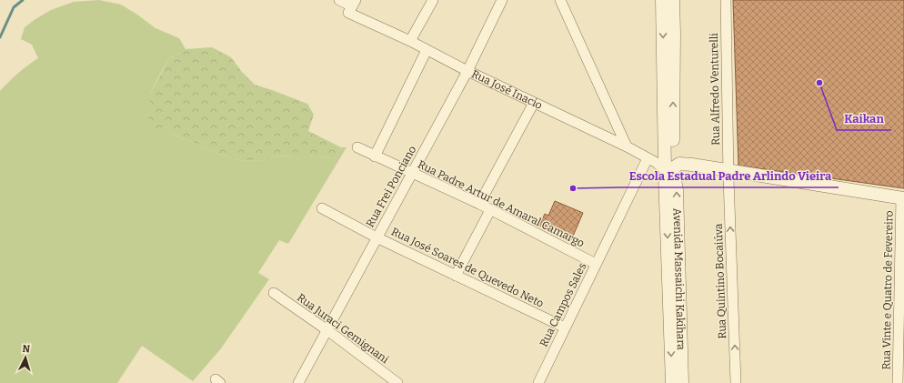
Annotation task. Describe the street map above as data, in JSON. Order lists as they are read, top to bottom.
{
  "streets": {
    "street": [
      "Rua Alfredo Venturelli",
      "Rua José Inacio",
      "Rua Frei Ponciano",
      "Rua Padre Artur de Amaral Camargo",
      "Rua José Soares de Quevedo Neto",
      "Avenida Massaichi Kakihara",
      "Rua Quintino Bocaiúva",
      "Rua Vinte e Quatro de Fevereiro",
      "Rua Campos Sales",
      "Rua Juraci Gemignani"
    ]
  },
  "crossings": [
    ["Rua Alfredo Venturelli", "Rua José Inacio"],
    ["Rua Alfredo Venturelli", "Rua Quintino Bocaiúva"],
    ["Rua José Inacio", "Rua Frei Ponciano"],
    ["Rua José Inacio", "Avenida Massaichi Kakihara"],
    ["Rua José Inacio", "Rua Quintino Bocaiúva"],
    ["Rua José Inacio", "Rua Vinte e Quatro de Fevereiro"],
    ["Rua José Inacio", "Rua Campos Sales"],
    ["Rua Frei Ponciano", "Rua Padre Artur de Amaral Camargo"],
    ["Rua Frei Ponciano", "Rua José Soares de Quevedo Neto"],
    ["Rua Frei Ponciano", "Rua Juraci Gemignani"],
    ["Rua Padre Artur de Amaral Camargo", "Rua Campos Sales"],
    ["Rua José Soares de Quevedo Neto", "Rua Campos Sales"]
  ],
  "one_way": ["Rua Quintino Bocaiúva"],
  "places": ["Kaikan", "Escola Estadual Padre Arlindo Vieira"],
  "north": "top"
}
